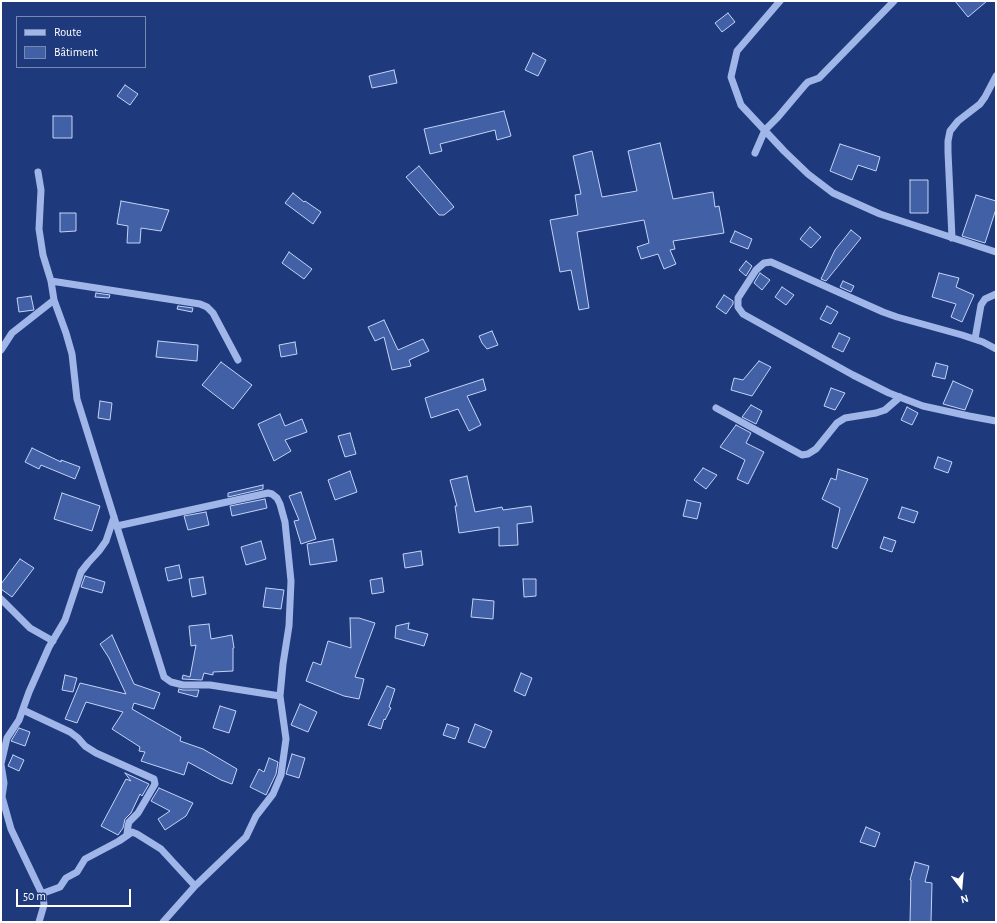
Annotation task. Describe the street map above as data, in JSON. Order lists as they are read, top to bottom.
{
  "legend": ["Route", "Bâtiment"],
  "scale_bar": "50 m",
  "north": "bottom"
}
